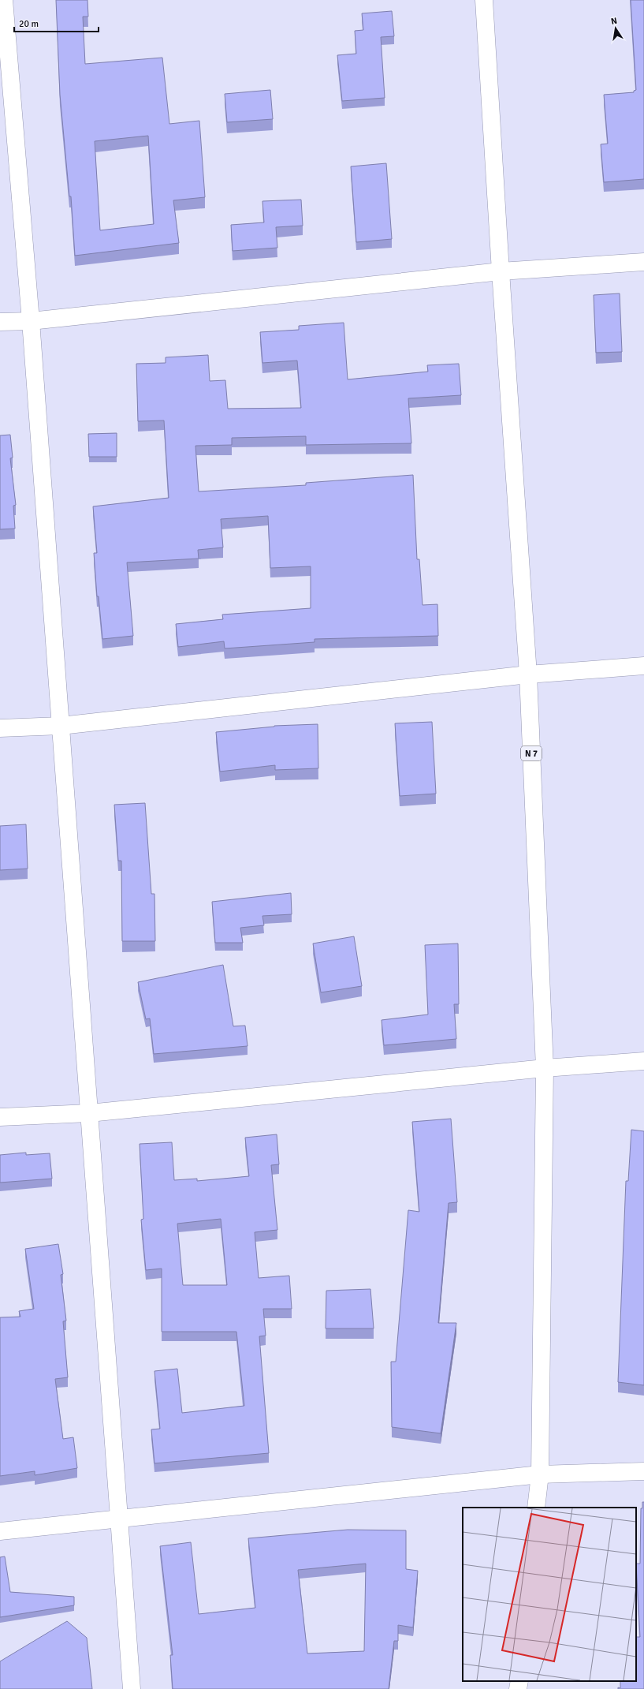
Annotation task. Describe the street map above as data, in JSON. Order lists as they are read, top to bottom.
{
  "streets": {
    "main road": ["N 7"]
  },
  "scale_bar": "20 m",
  "north": "top"
}
